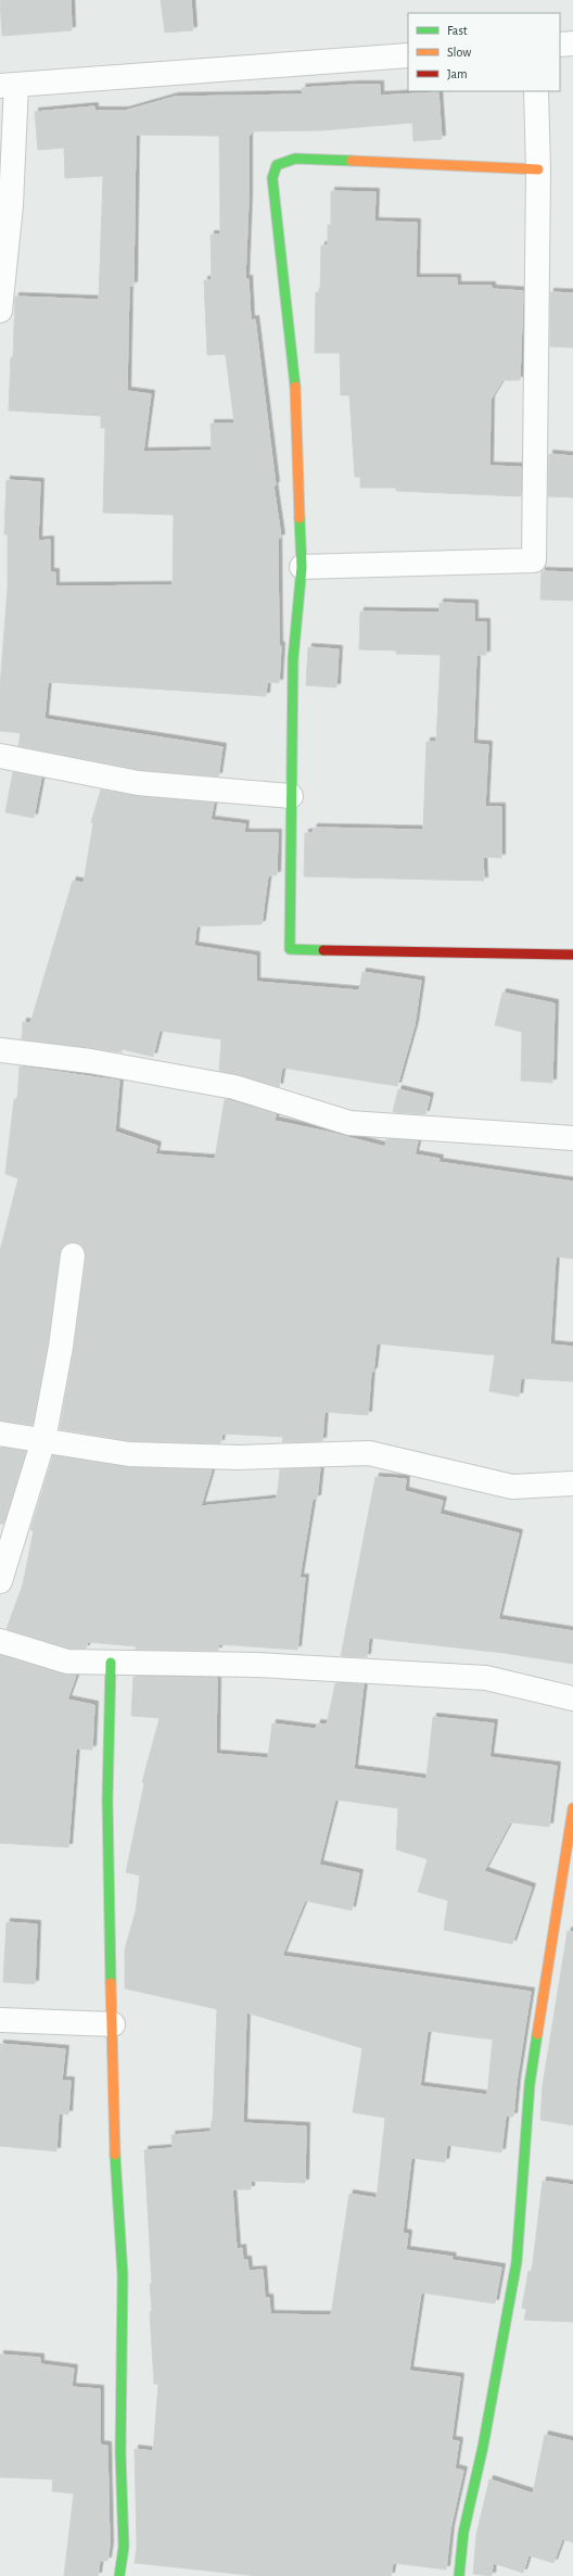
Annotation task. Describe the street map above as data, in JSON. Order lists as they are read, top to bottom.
{
  "legend": ["Fast", "Slow", "Jam"]
}
